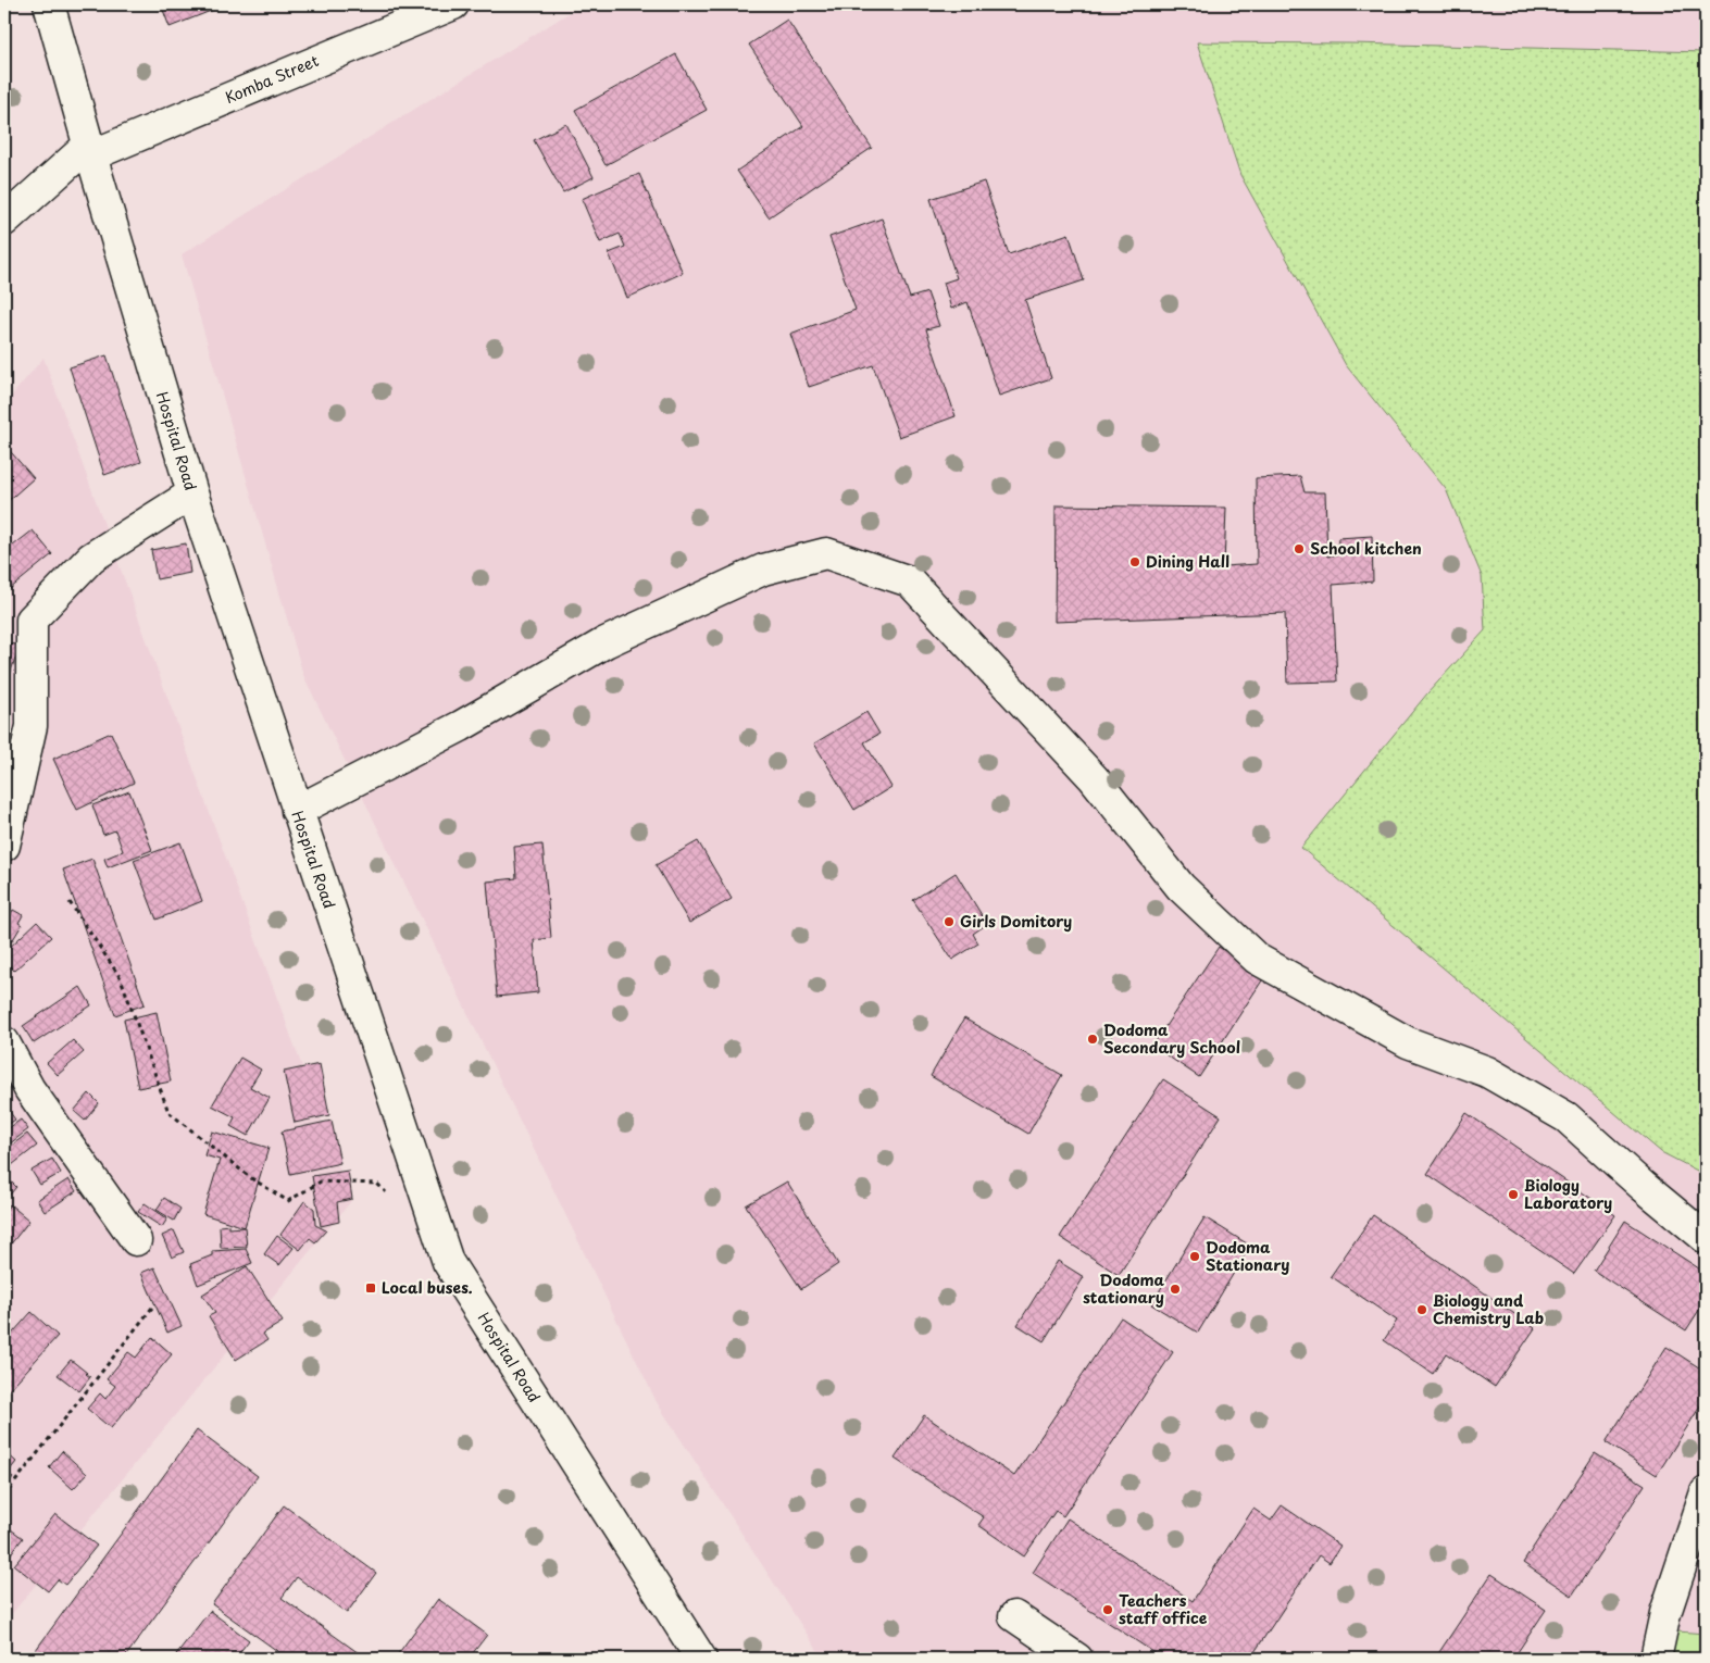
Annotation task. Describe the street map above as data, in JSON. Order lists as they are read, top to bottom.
{
  "streets": {
    "street": ["Komba Street", "Hospital Road"]
  },
  "crossings": [
    ["Komba Street", "Hospital Road"]
  ],
  "places": {
    "other": [
      "School kitchen",
      "Dining Hall",
      "Girls Domitory",
      "Dodoma Secondary School",
      "Biology Laboratory",
      "Dodoma Stationary",
      "Dodoma stationary",
      "Biology and Chemistry Lab",
      "Teachers staff office"
    ],
    "transit": ["Local buses."]
  }
}
